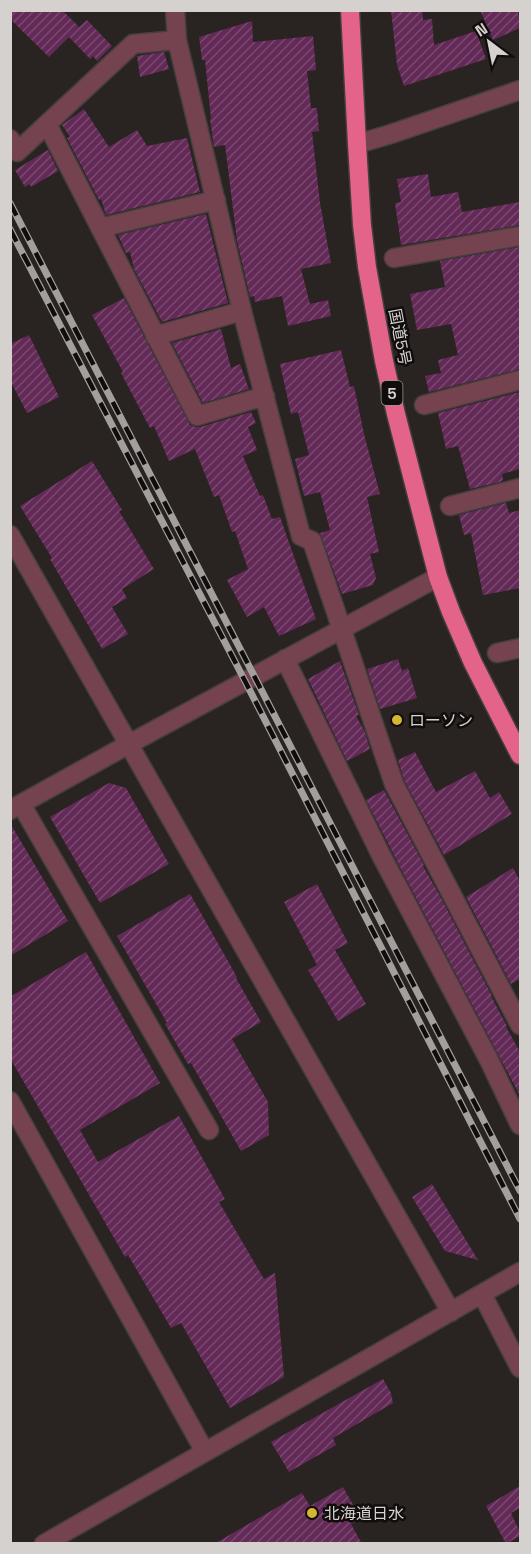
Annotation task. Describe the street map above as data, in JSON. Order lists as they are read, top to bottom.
{
  "streets": {
    "highway": ["国道5号", "5"]
  },
  "places": ["ローソン", "北海道日水"],
  "north": "top left"
}
